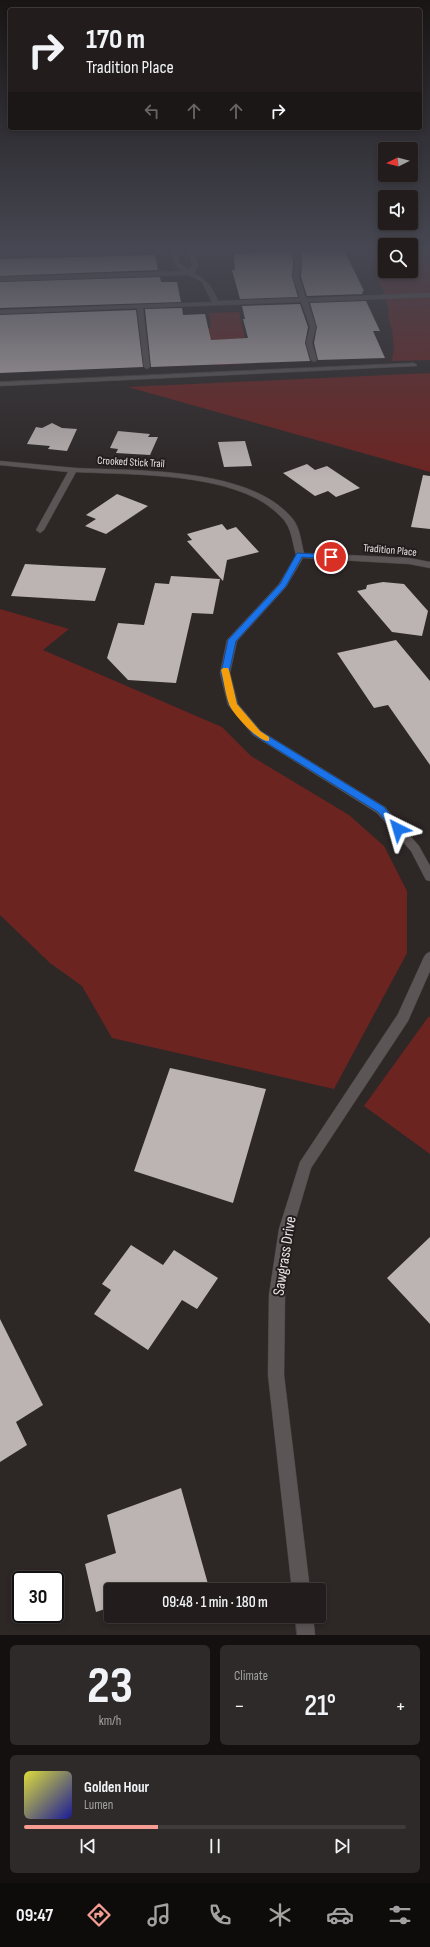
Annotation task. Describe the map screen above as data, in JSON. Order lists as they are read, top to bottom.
{
  "streets": {
    "street": ["Crooked Stick Trail", "Tradition Place", "Sawgrass Drive"]
  },
  "crossings": [
    ["Crooked Stick Trail", "Tradition Place"]
  ],
  "north": "left",
  "page": {
    "turn": ["170 m", "Tradition Place"],
    "limit": "30",
    "trip": "09:48 · 1 min · 180 m",
    "tile": [
      ["23", "km/h"],
      "Climate"
    ],
    "heat": ["−", "21°", "+"],
    "song": ["Golden Hour", "Lumen"],
    "tabs": "09:47"
  }
}
